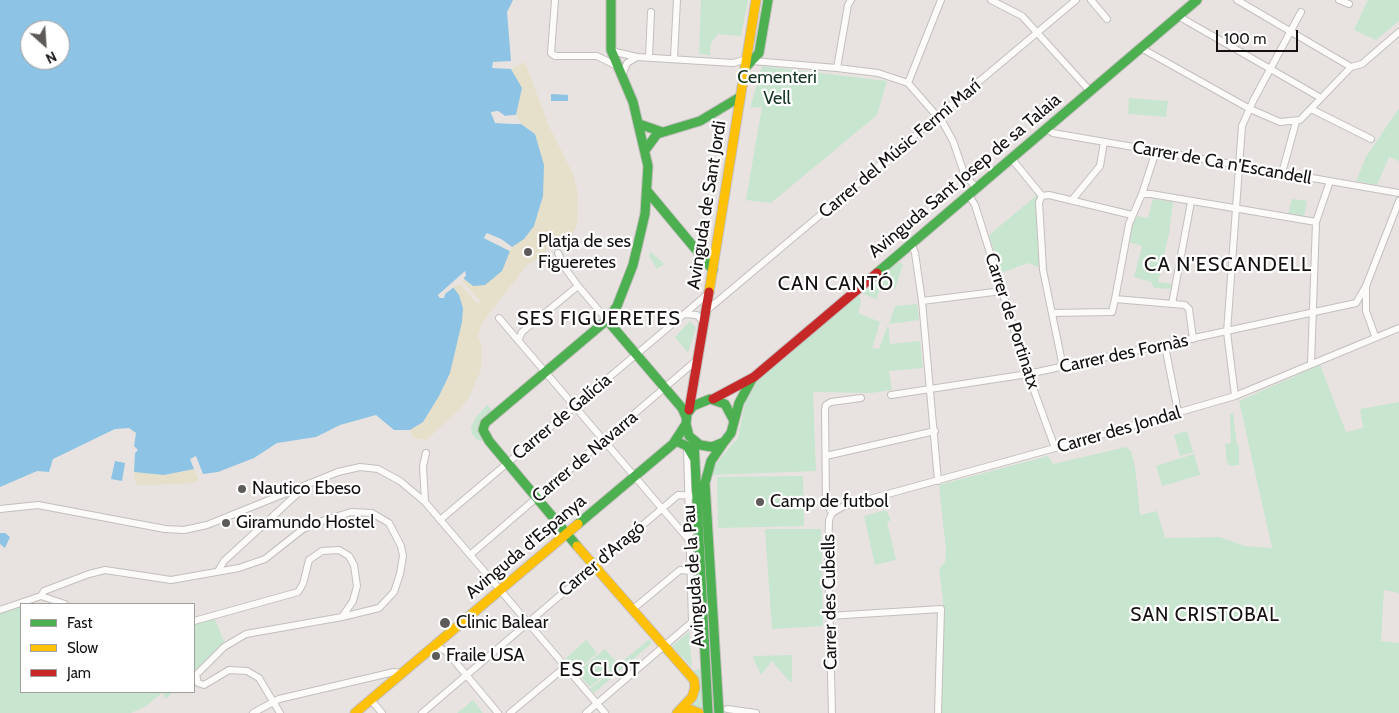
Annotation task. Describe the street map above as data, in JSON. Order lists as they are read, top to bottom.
{
  "streets": {
    "street": [
      "Carrer del Músic Fermí Marí",
      "Carrer de Ca n'Escandell",
      "Avinguda Sant Josep de sa Talaia",
      "Avinguda de Sant Jordi",
      "Carrer de Portinatx",
      "Carrer des Fornàs",
      "Carrer de Galícia",
      "Carrer des Jondal",
      "Carrer de Navarra",
      "Avinguda d'Espanya",
      "Carrer d'Aragó",
      "Avinguda de la Pau",
      "Carrer des Cubells"
    ]
  },
  "crossings": [
    ["Carrer del Músic Fermí Marí", "Avinguda de Sant Jordi"],
    ["Carrer de Ca n'Escandell", "Avinguda Sant Josep de sa Talaia"],
    ["Avinguda Sant Josep de sa Talaia", "Carrer de Portinatx"],
    ["Avinguda de Sant Jordi", "Carrer de Galícia"],
    ["Avinguda de Sant Jordi", "Carrer de Navarra"],
    ["Avinguda de Sant Jordi", "Avinguda d'Espanya"],
    ["Avinguda de Sant Jordi", "Avinguda de la Pau"],
    ["Carrer de Portinatx", "Carrer des Fornàs"],
    ["Carrer de Portinatx", "Carrer des Jondal"],
    ["Carrer des Jondal", "Carrer des Cubells"],
    ["Avinguda d'Espanya", "Avinguda de la Pau"],
    ["Carrer d'Aragó", "Avinguda de la Pau"]
  ],
  "districts": [
    "CA N'ESCANDELL",
    "CAN CANTÓ",
    "SES FIGUERETES",
    "SAN CRISTOBAL",
    "ES CLOT"
  ],
  "parks": ["Cementeri Vell"],
  "places": [
    "Platja de ses Figueretes",
    "Nautico Ebeso",
    "Camp de futbol",
    "Giramundo Hostel",
    "Clinic Balear",
    "Fraile USA"
  ],
  "legend": ["Fast", "Slow", "Jam"],
  "scale_bar": "100 m",
  "north": "bottom right"
}
